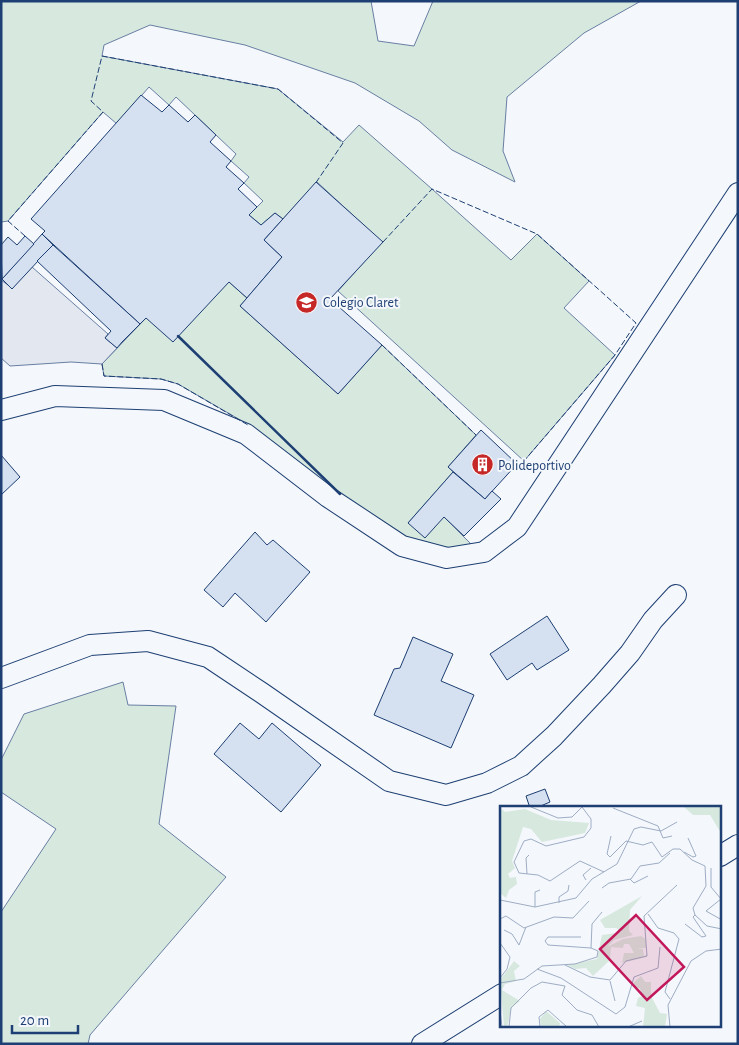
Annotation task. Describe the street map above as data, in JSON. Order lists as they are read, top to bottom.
{
  "places": {
    "school or university": ["Colegio Claret"],
    "building": ["Polideportivo"]
  },
  "scale_bar": "20 m"
}
